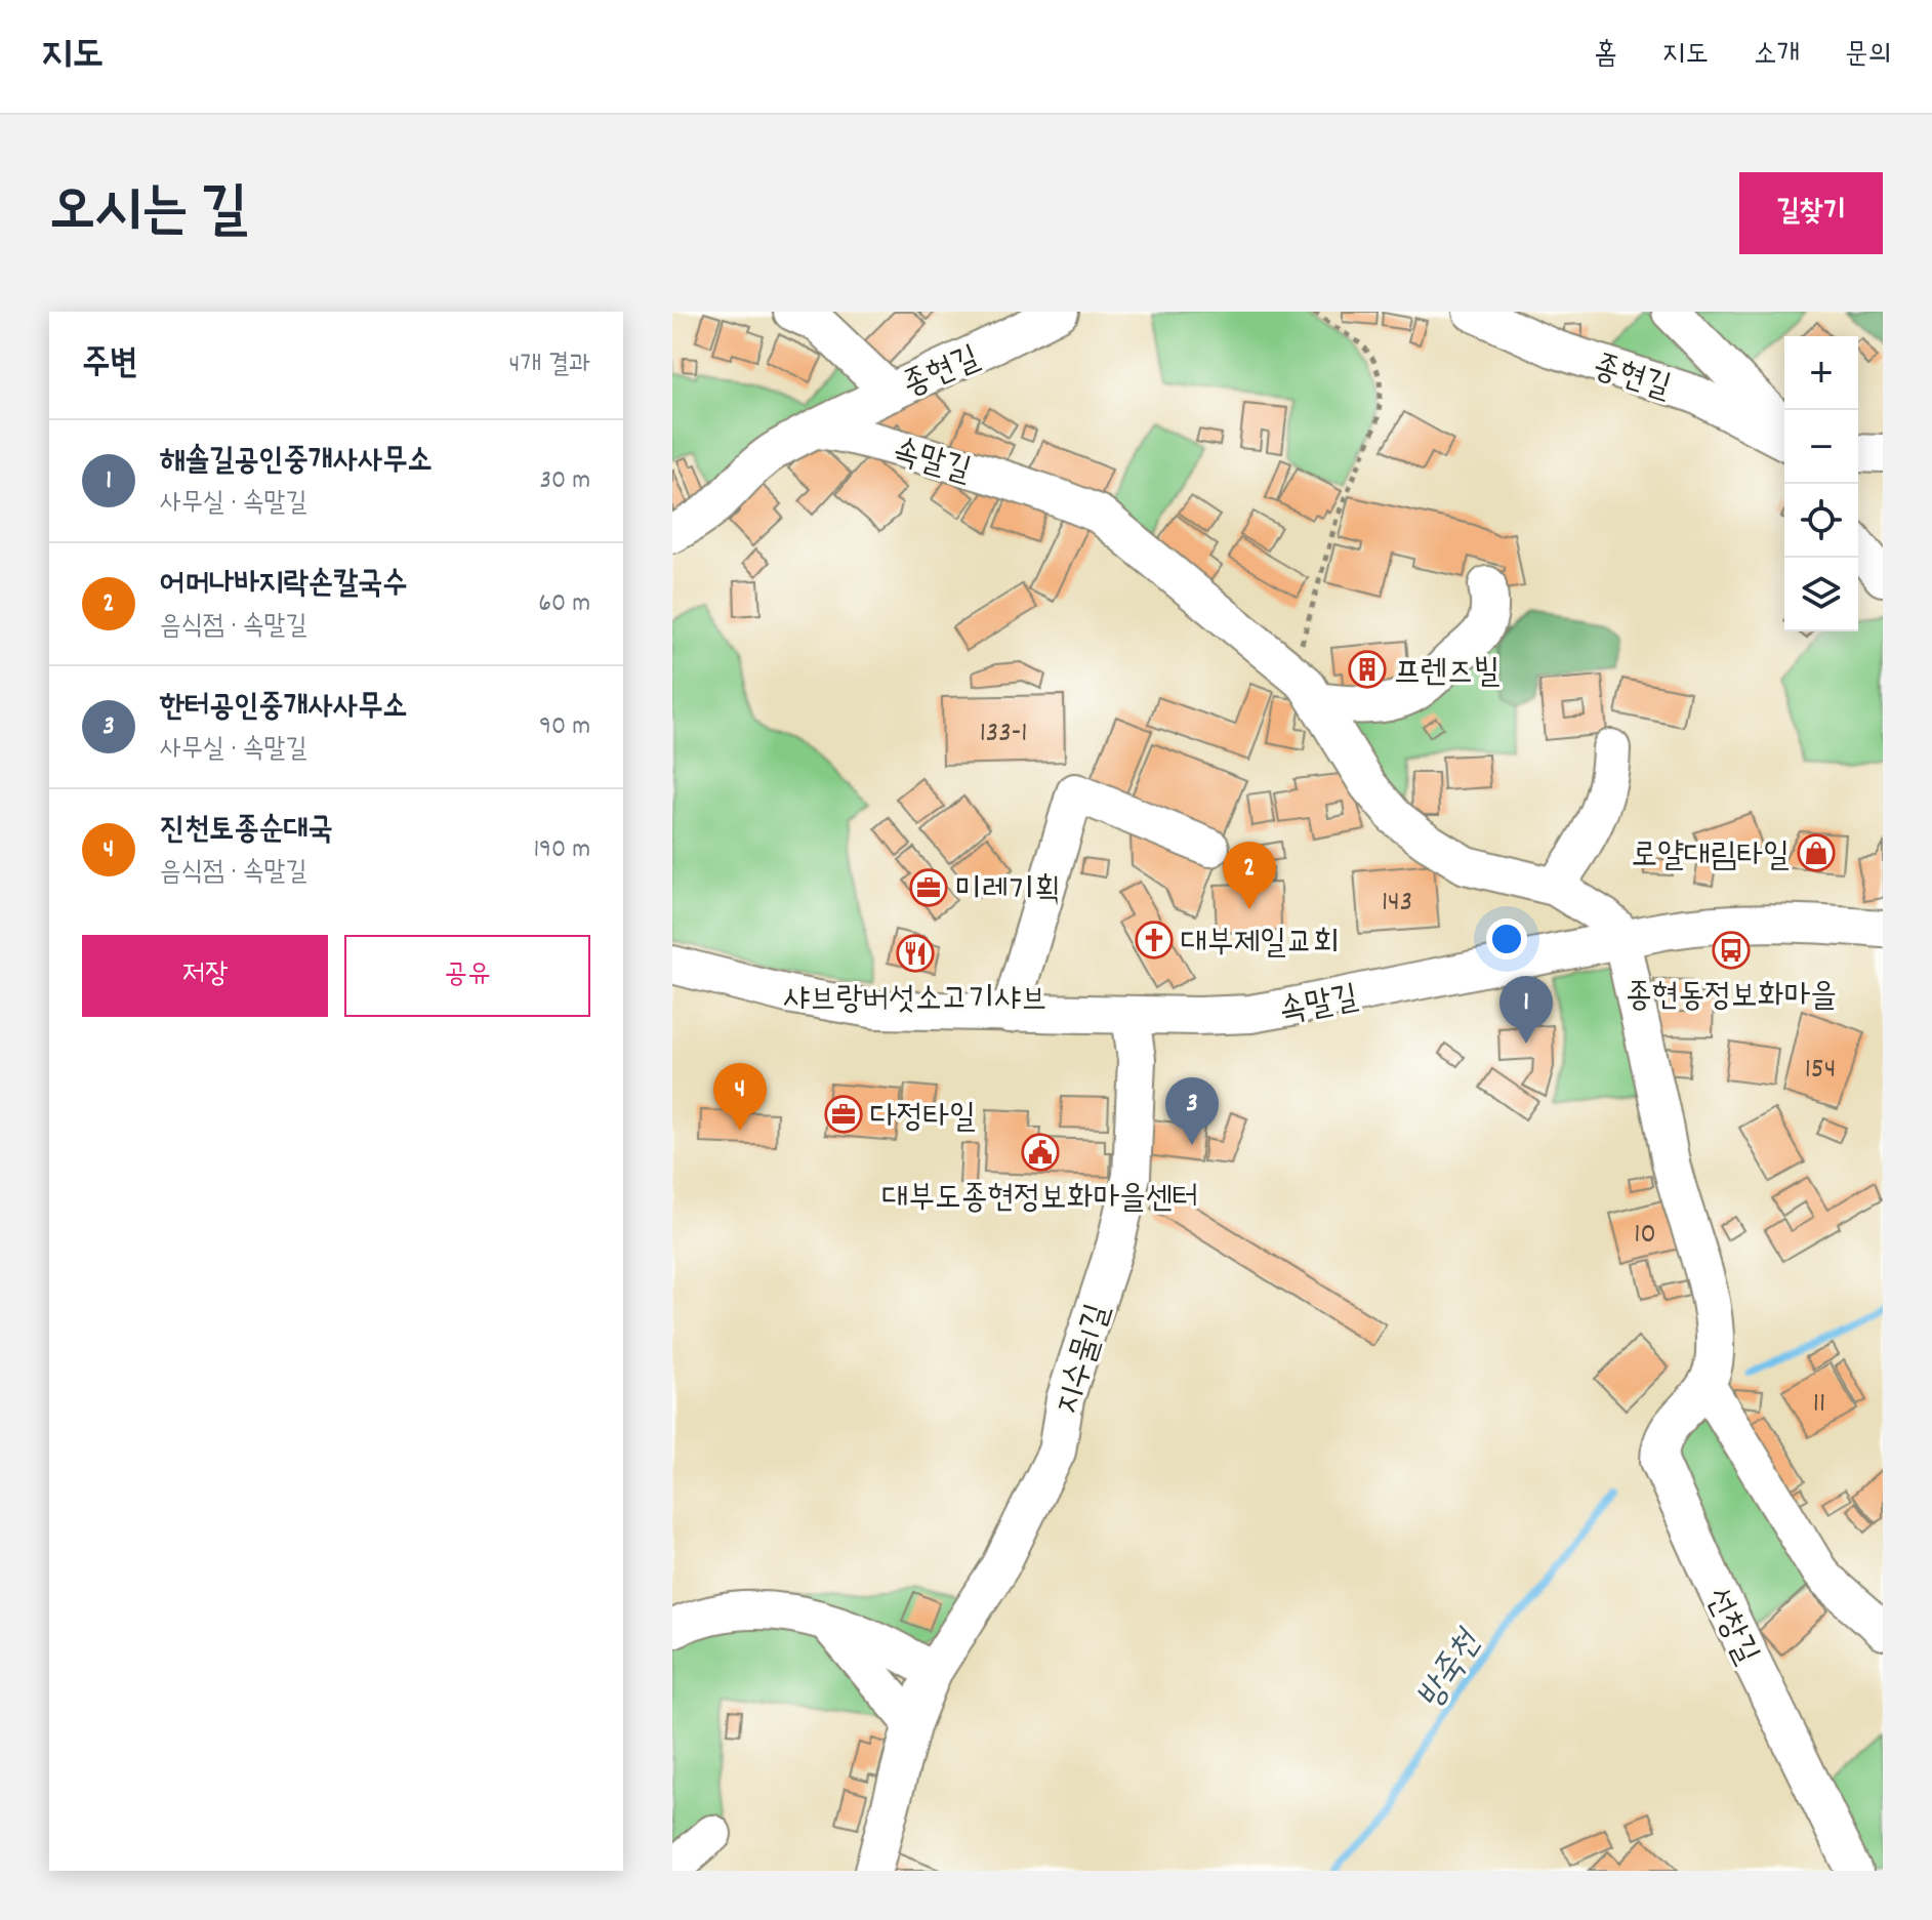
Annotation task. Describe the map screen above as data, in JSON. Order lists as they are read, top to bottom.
{
  "streets": {
    "street": [
      "종현길",
      "속말길",
      "지수물1길",
      "선창길"
    ]
  },
  "crossings": [
    ["종현길", "속말길"],
    ["속말길", "지수물1길"],
    ["속말길", "선창길"]
  ],
  "water": ["방죽천"],
  "places": {
    "building": ["프렌즈빌"],
    "shop": ["로얄대림타일"],
    "office": ["미레기획", "다정타일"],
    "church": ["대부제일교회"],
    "bus stop": ["종현동정보화마을"],
    "restaurant": ["샤브랑버섯소고기샤브"],
    "public building": ["대부도종현정보화마을센터"]
  },
  "house_numbers": [
    "133-1",
    "143",
    "154",
    "10",
    "11"
  ],
  "page": {
    "header": "지도",
    "nav": [
      "홈",
      "지도",
      "소개",
      "문의"
    ],
    "title": "오시는 길",
    "buttons": [
      "길찾기",
      ["저장", "공유"]
    ],
    "heading": ["주변", "4개 결과"],
    "map_buttons": ["+", "−"],
    "list": [
      {
        "mark": "1",
        "name": "해솔길공인중개사사무소",
        "note": "사무실 · 속말길",
        "value": "30 m"
      },
      {
        "mark": "2",
        "name": "어머나바지락손칼국수",
        "note": "음식점 · 속말길",
        "value": "60 m"
      },
      {
        "mark": "3",
        "name": "한터공인중개사사무소",
        "note": "사무실 · 속말길",
        "value": "90 m"
      },
      {
        "mark": "4",
        "name": "진천토종순대국",
        "note": "음식점 · 속말길",
        "value": "190 m"
      }
    ],
    "pins": [
      "2",
      "1",
      "4",
      "3"
    ]
  }
}
